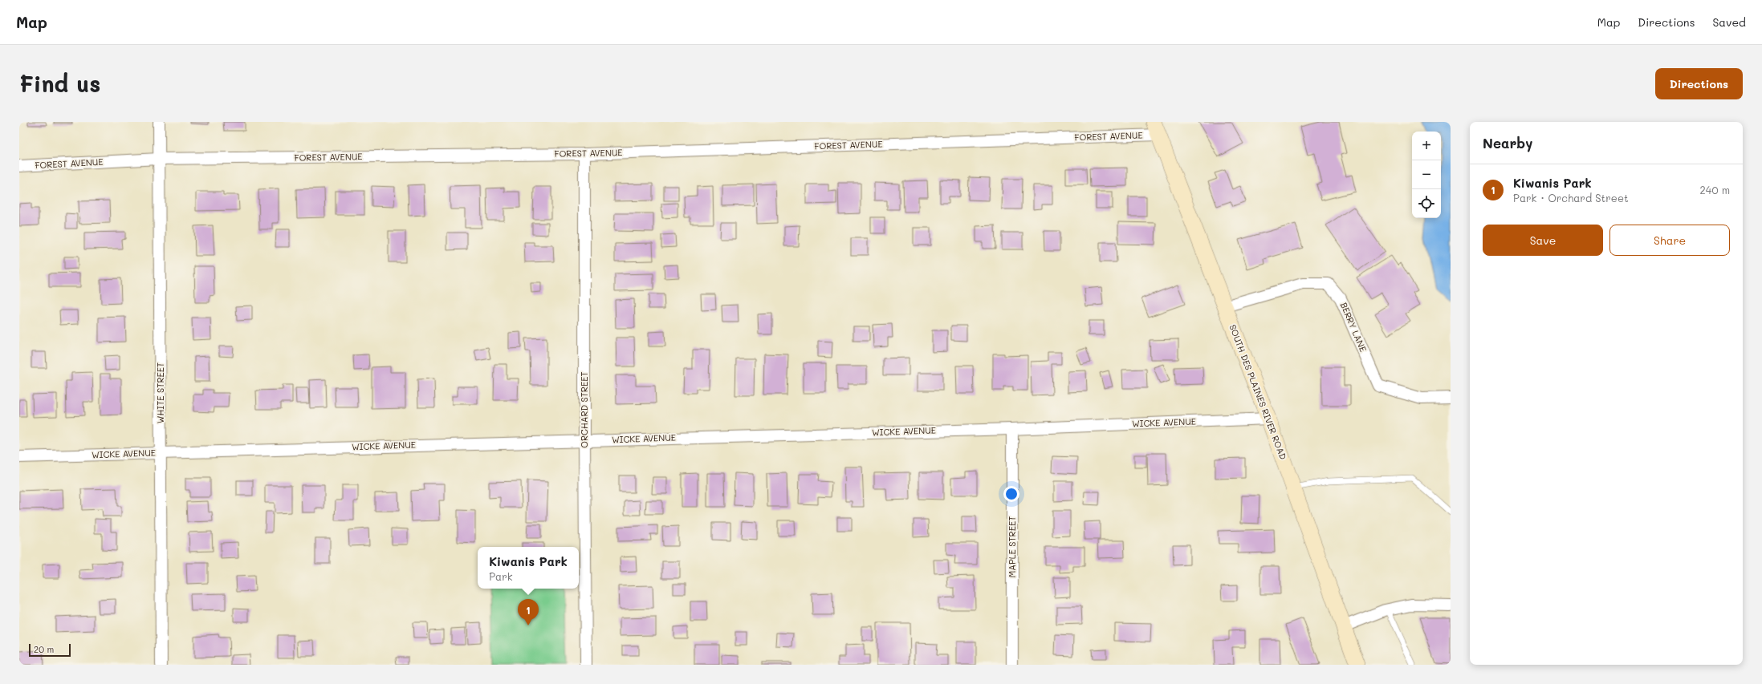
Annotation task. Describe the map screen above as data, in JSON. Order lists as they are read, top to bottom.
{
  "streets": {
    "main road": ["SOUTH DES PLAINES RIVER ROAD"],
    "street": [
      "FOREST AVENUE",
      "BERRY LANE",
      "WHITE STREET",
      "ORCHARD STREET",
      "WICKE AVENUE",
      "MAPLE STREET"
    ]
  },
  "crossings": [
    ["FOREST AVENUE", "SOUTH DES PLAINES RIVER ROAD"],
    ["FOREST AVENUE", "WHITE STREET"],
    ["FOREST AVENUE", "ORCHARD STREET"],
    ["BERRY LANE", "SOUTH DES PLAINES RIVER ROAD"],
    ["SOUTH DES PLAINES RIVER ROAD", "WICKE AVENUE"],
    ["WHITE STREET", "WICKE AVENUE"],
    ["ORCHARD STREET", "WICKE AVENUE"],
    ["WICKE AVENUE", "MAPLE STREET"]
  ],
  "scale_bar": "20 m",
  "page": {
    "header": "Map",
    "nav": ["Map", "Directions", "Saved"],
    "buttons": [
      "Directions",
      ["Save", "Share"]
    ],
    "title": "Find us",
    "heading": "Nearby",
    "map_buttons": ["+", "−"],
    "list": [
      {
        "mark": "1",
        "name": "Kiwanis Park",
        "note": "Park · Orchard Street",
        "value": "240 m"
      }
    ],
    "popup": ["Kiwanis Park", "Park"],
    "pins": "1",
    "scale": "20 m"
  }
}
